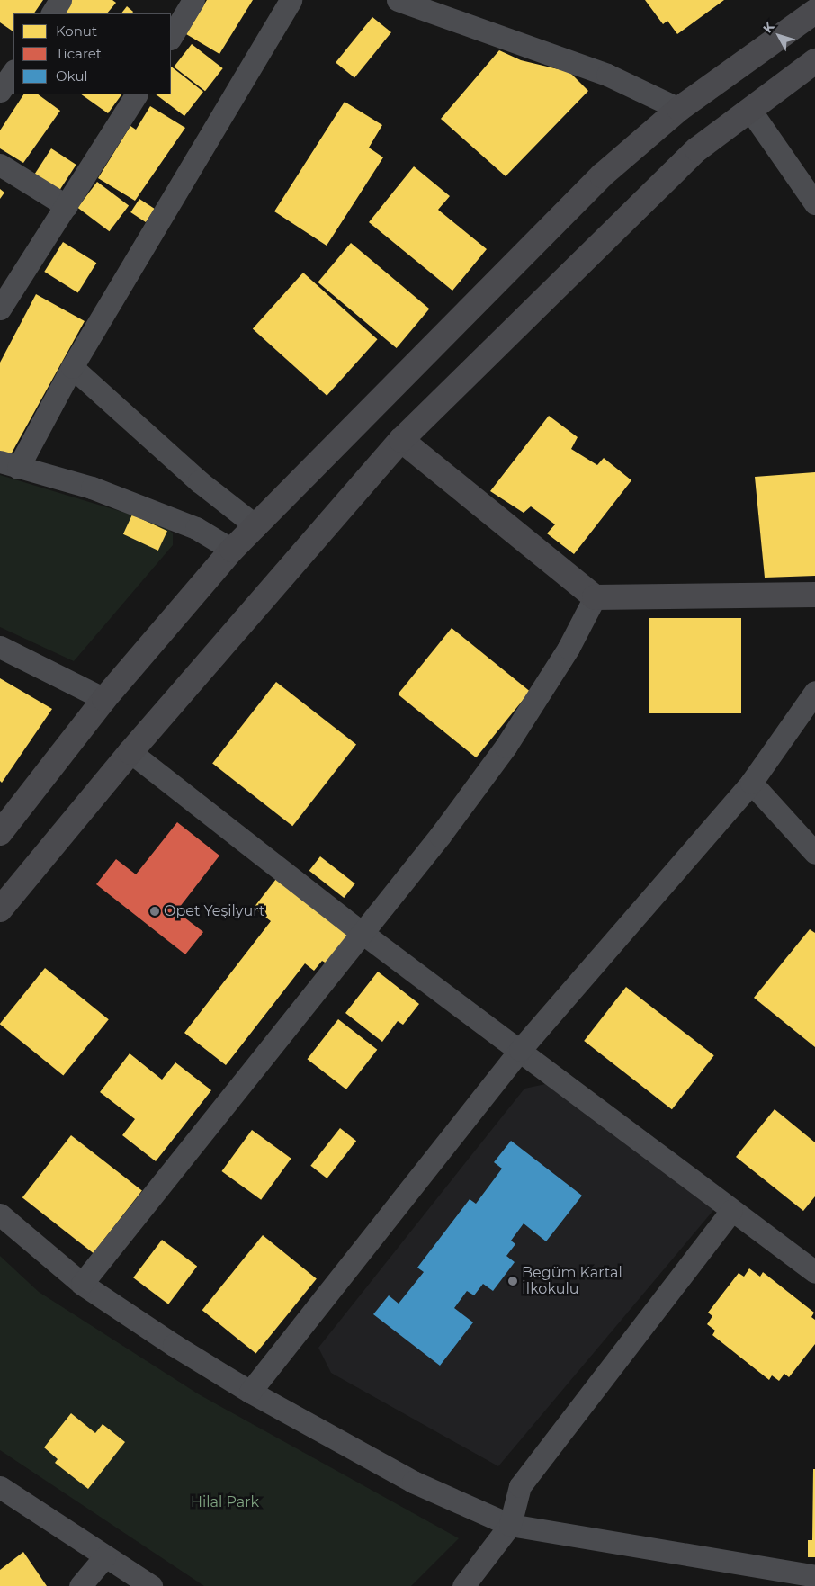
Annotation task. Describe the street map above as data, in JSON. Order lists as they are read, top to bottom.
{
  "parks": ["Hilal Park"],
  "places": ["Opet Yeşilyurt", "Begüm Kartal İlkokulu"],
  "legend": ["Konut", "Ticaret", "Okul"],
  "north": "top left"
}
